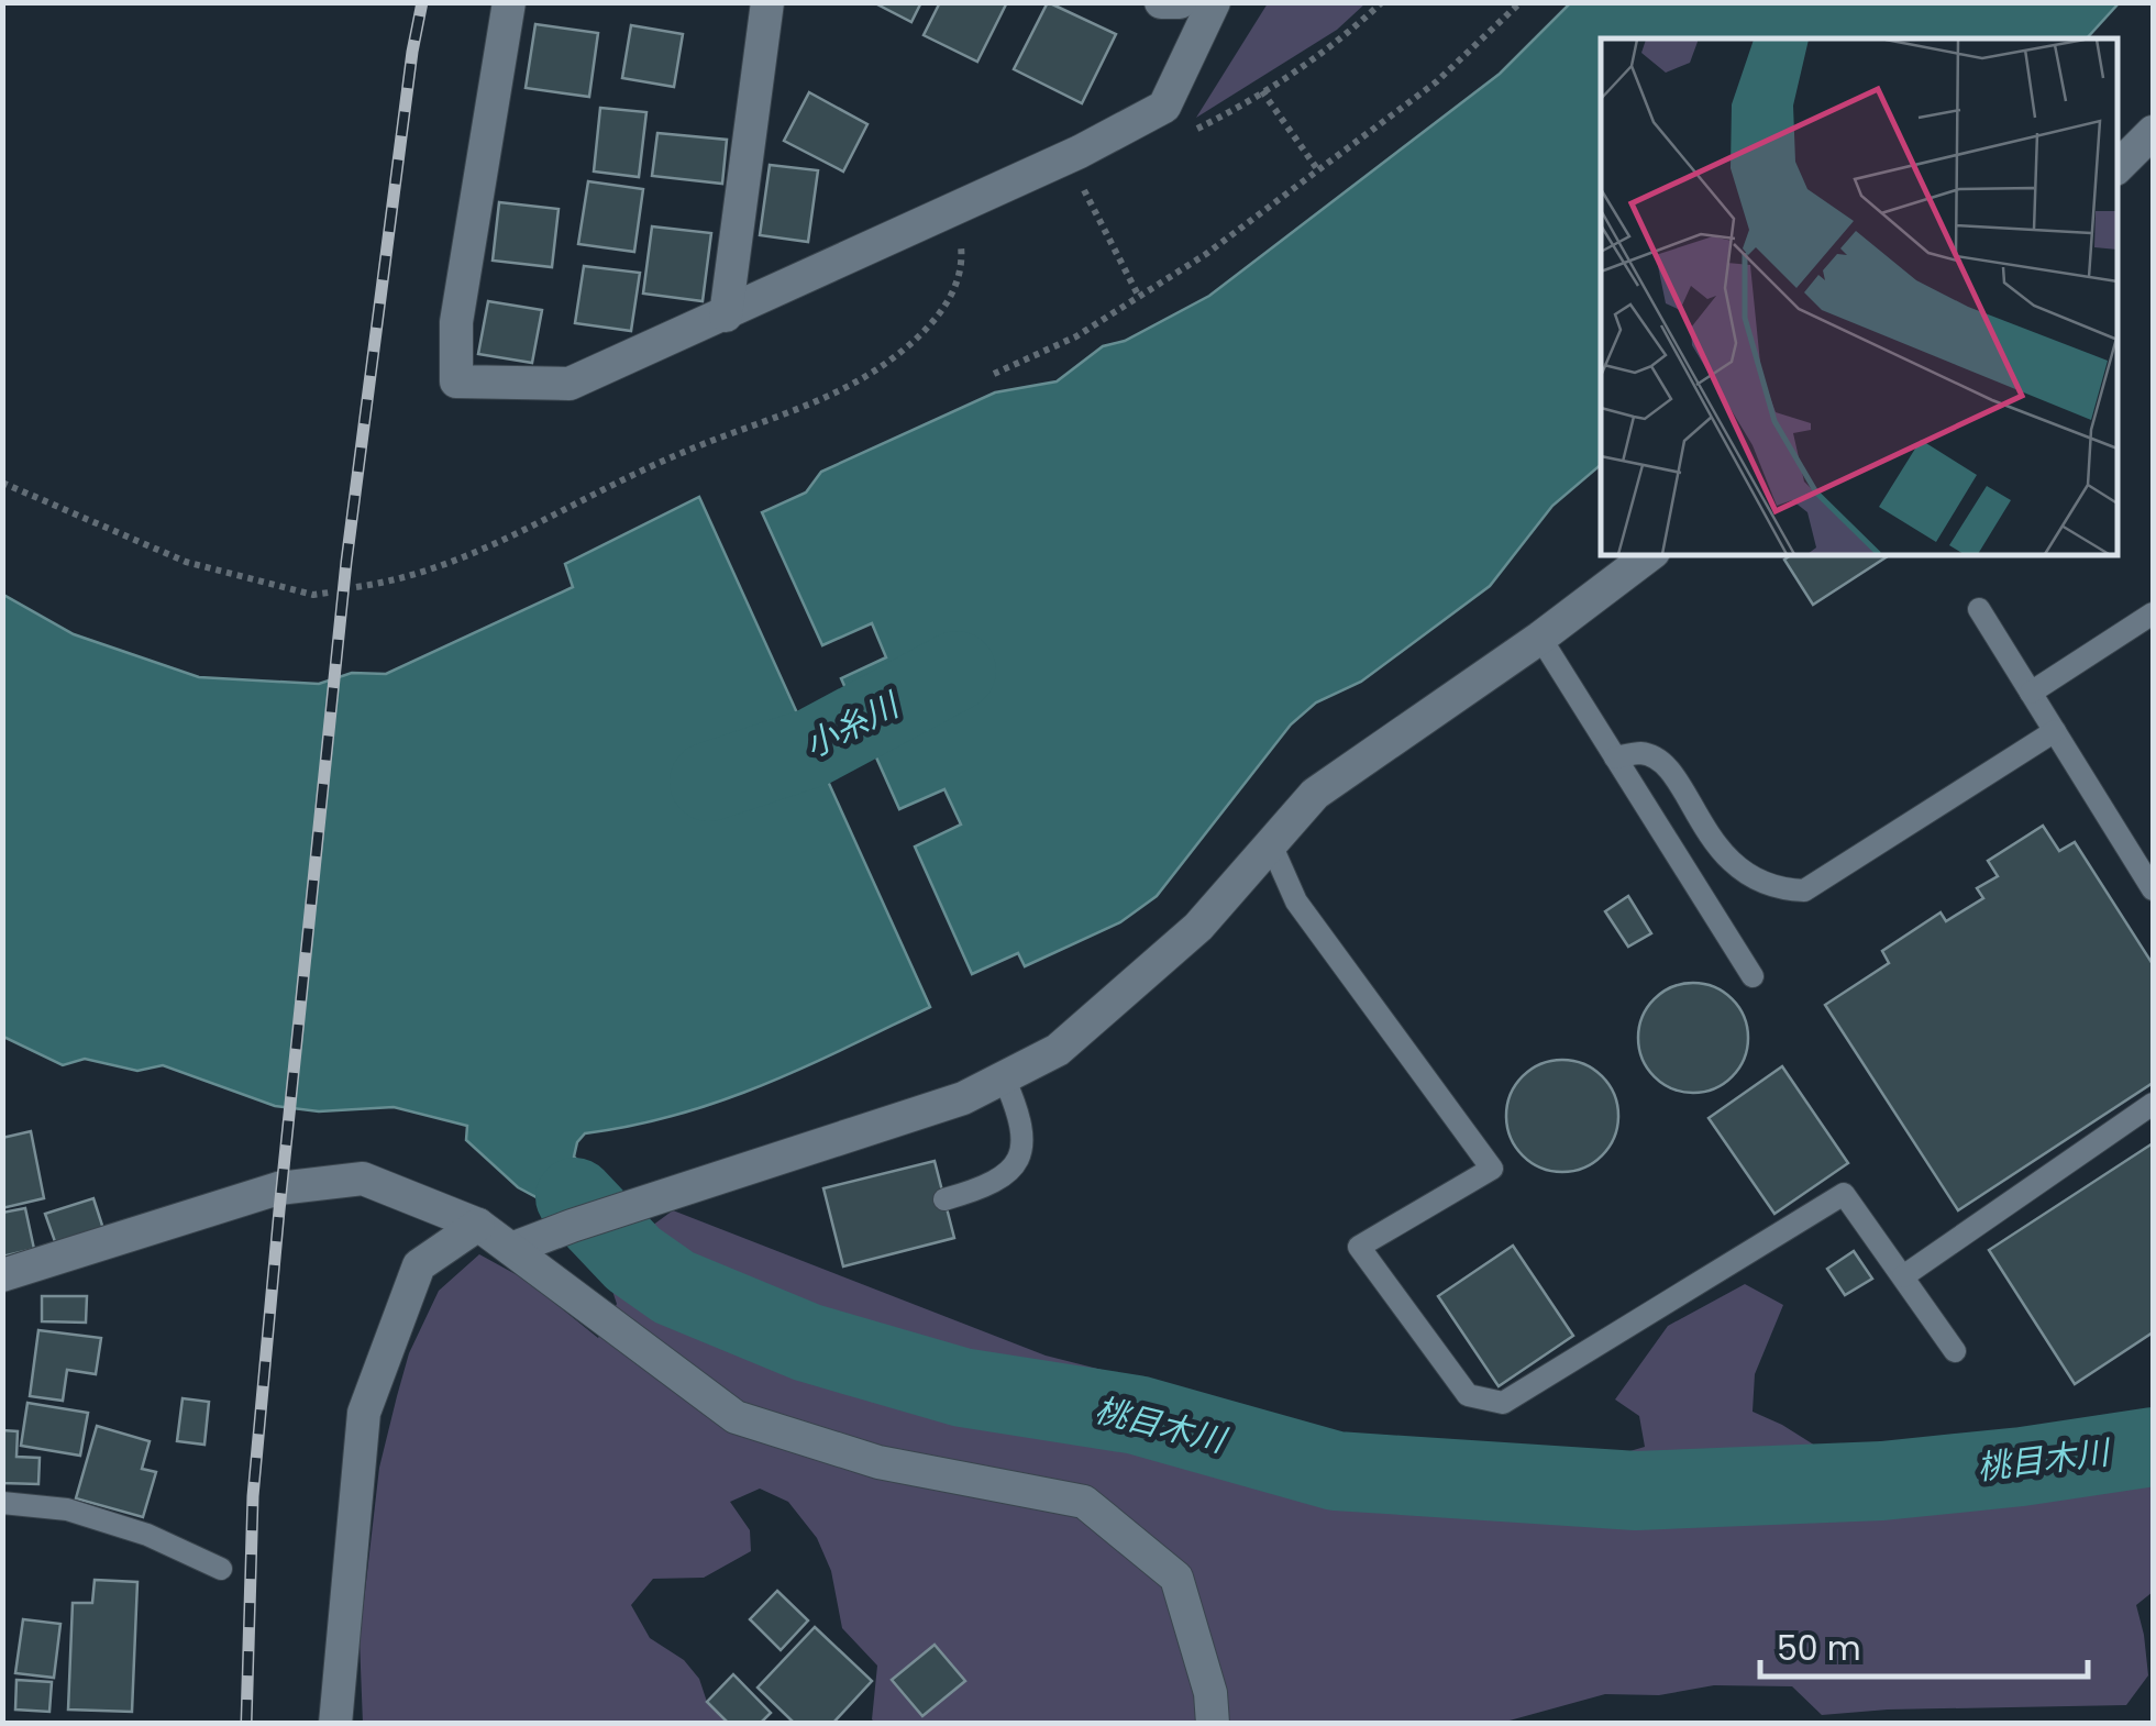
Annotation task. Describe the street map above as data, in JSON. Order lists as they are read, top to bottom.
{
  "water": ["小糸川", "桃目木川"],
  "scale_bar": "50 m"
}
